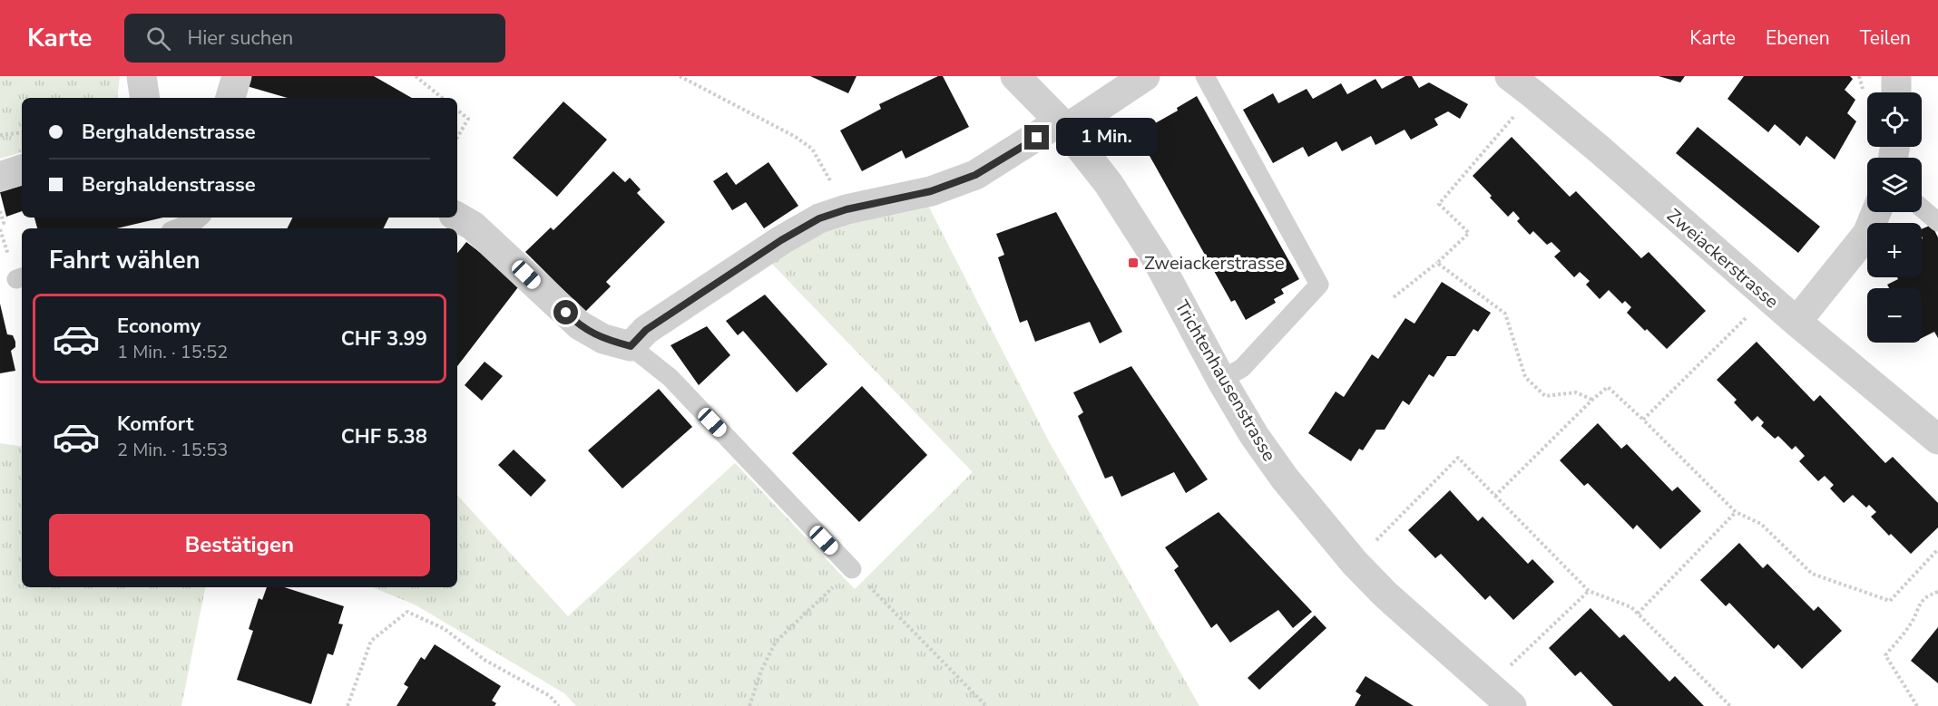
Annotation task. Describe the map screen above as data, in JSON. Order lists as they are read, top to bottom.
{
  "streets": {
    "street": ["Zweiackerstrasse", "Trichtenhausenstrasse"]
  },
  "places": {
    "transit": ["Zweiackerstrasse"]
  },
  "page": {
    "header": "Karte",
    "search": "Hier suchen",
    "nav": ["Karte", "Ebenen", "Teilen"],
    "map_buttons": ["+", "−"],
    "banner": ["Berghaldenstrasse", "Berghaldenstrasse"],
    "bubble": "1 Min.",
    "heading": "Fahrt wählen",
    "list": [
      {
        "name": "Economy",
        "note": "1 Min. · 15:52",
        "value": "CHF 3.99"
      },
      {
        "name": "Komfort",
        "note": "2 Min. · 15:53",
        "value": "CHF 5.38"
      }
    ],
    "buttons": "Bestätigen"
  }
}
